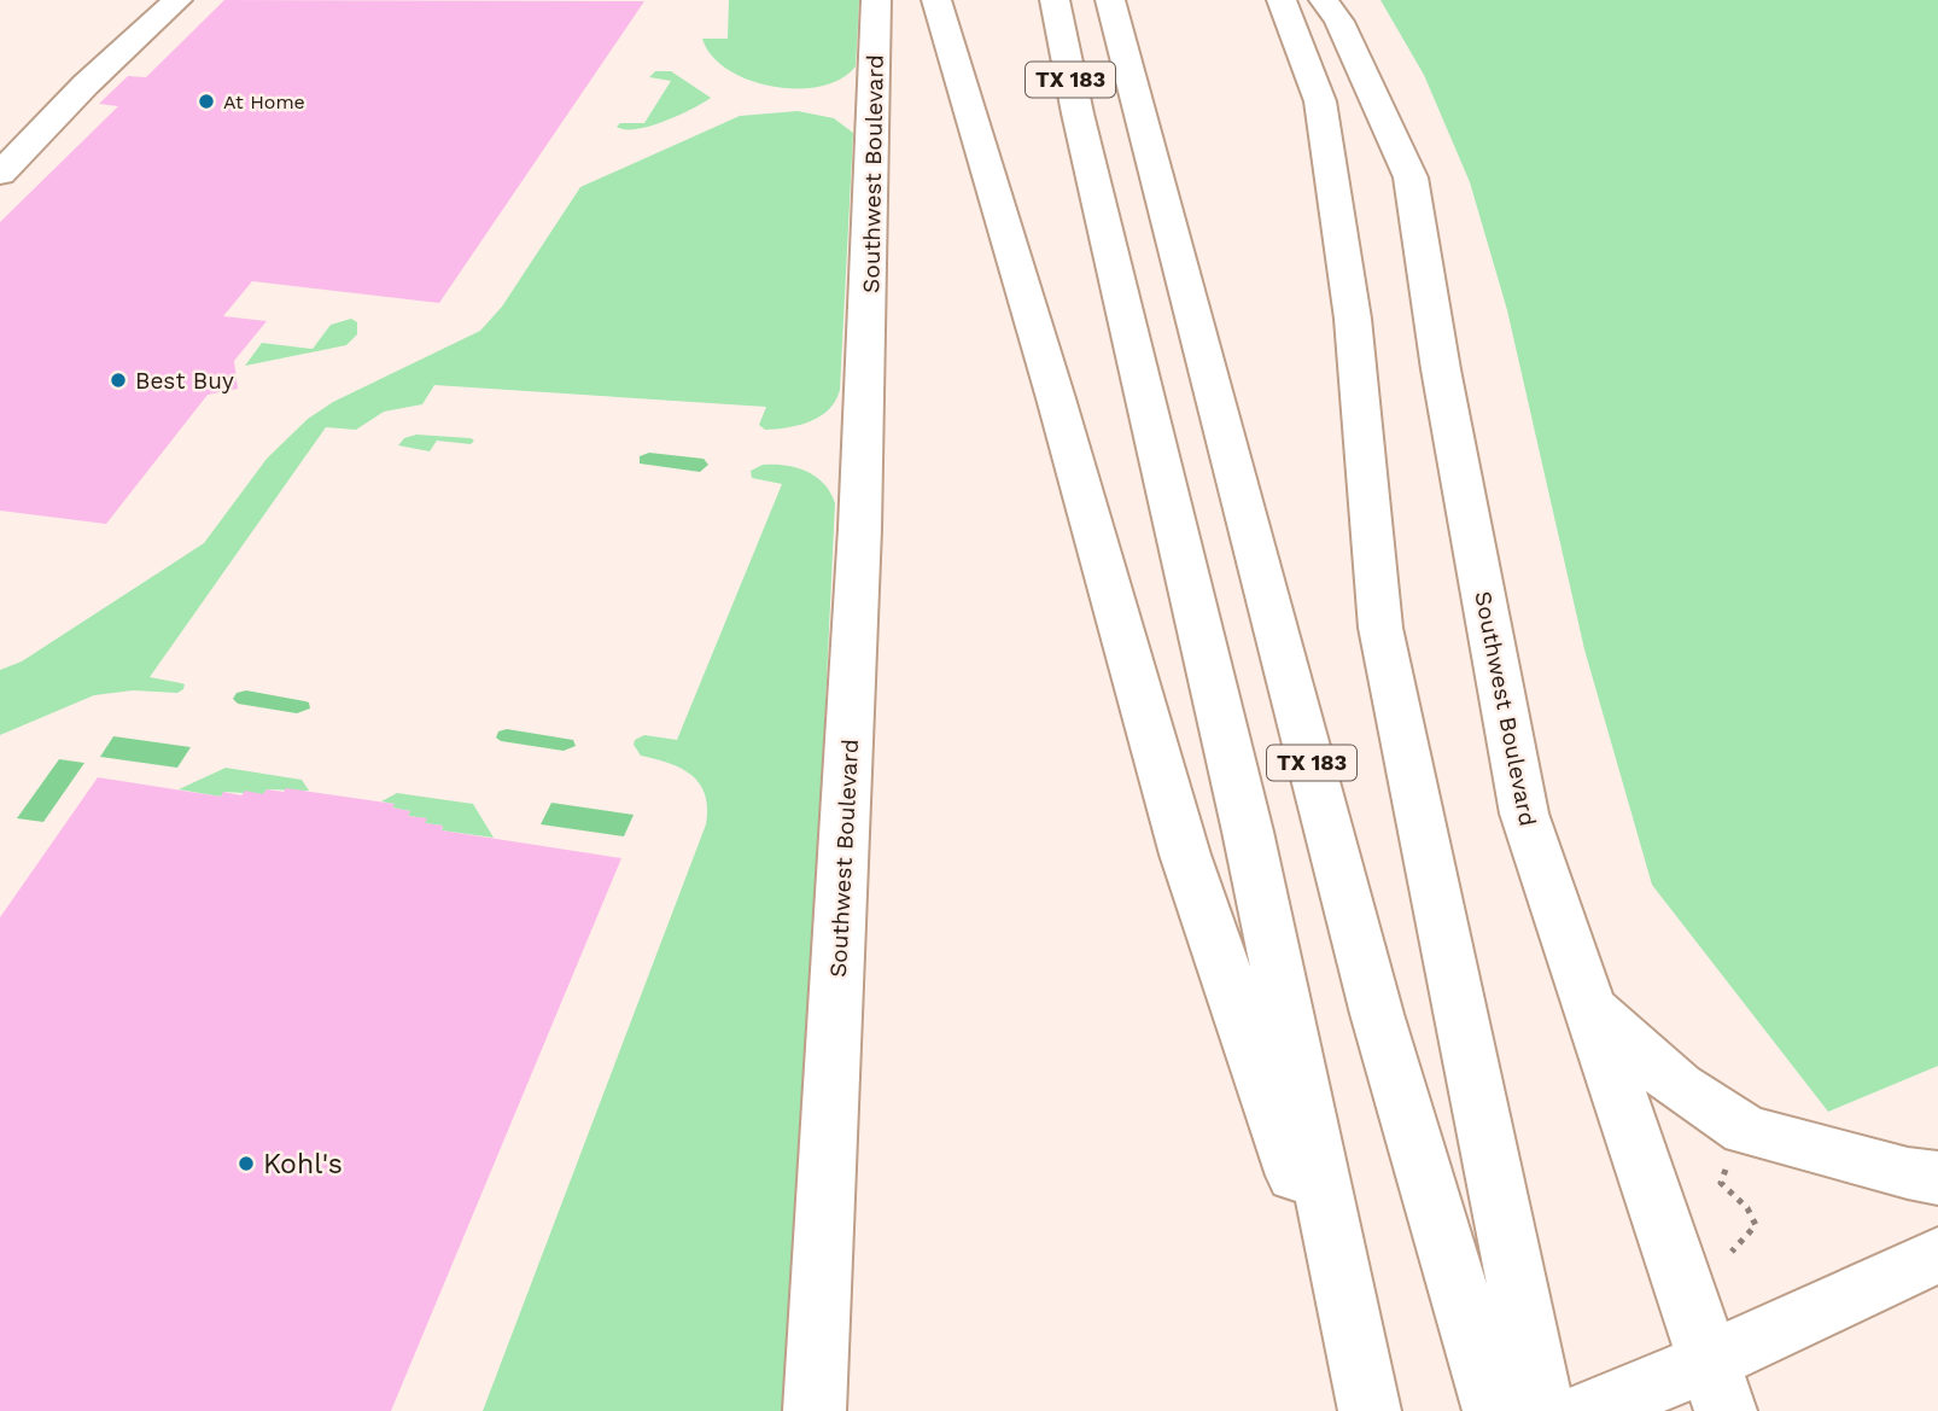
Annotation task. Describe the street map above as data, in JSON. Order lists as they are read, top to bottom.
{
  "streets": {
    "main road": ["TX 183", "Southwest Boulevard"]
  },
  "places": ["At Home", "Best Buy", "Kohl's"]
}
